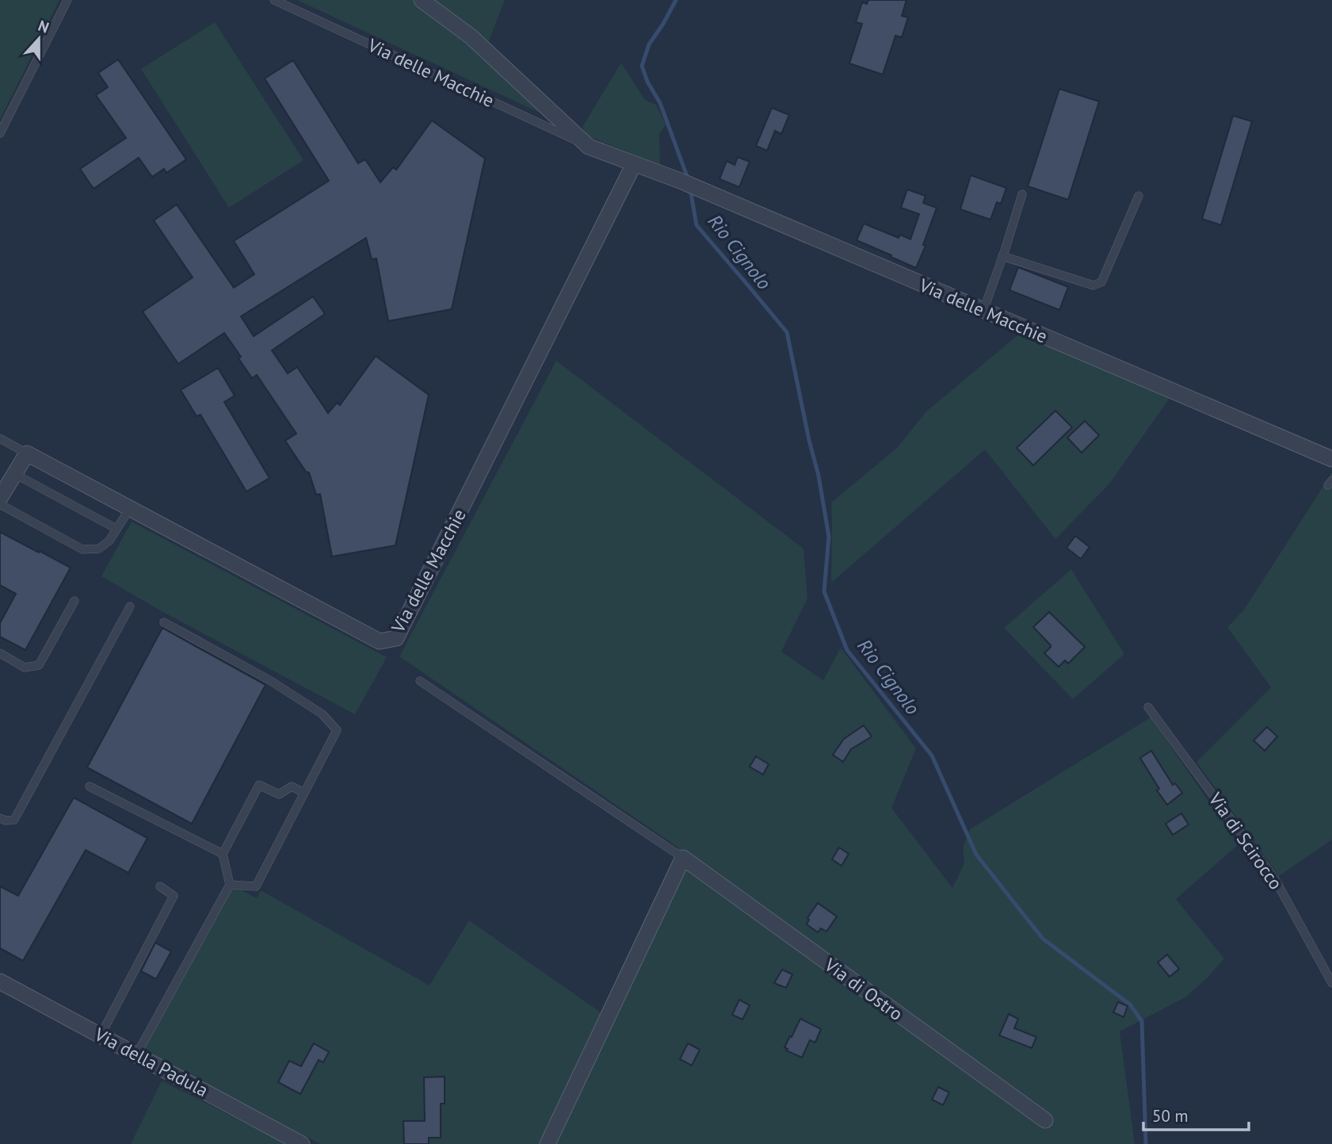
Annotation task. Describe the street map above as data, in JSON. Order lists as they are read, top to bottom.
{
  "streets": {
    "street": ["Via delle Macchie", "Via di Ostro", "Via della Padula"],
    "lane": ["Via di Scirocco"]
  },
  "water": ["Rio Cignolo"],
  "scale_bar": "50 m",
  "north": "top"
}
